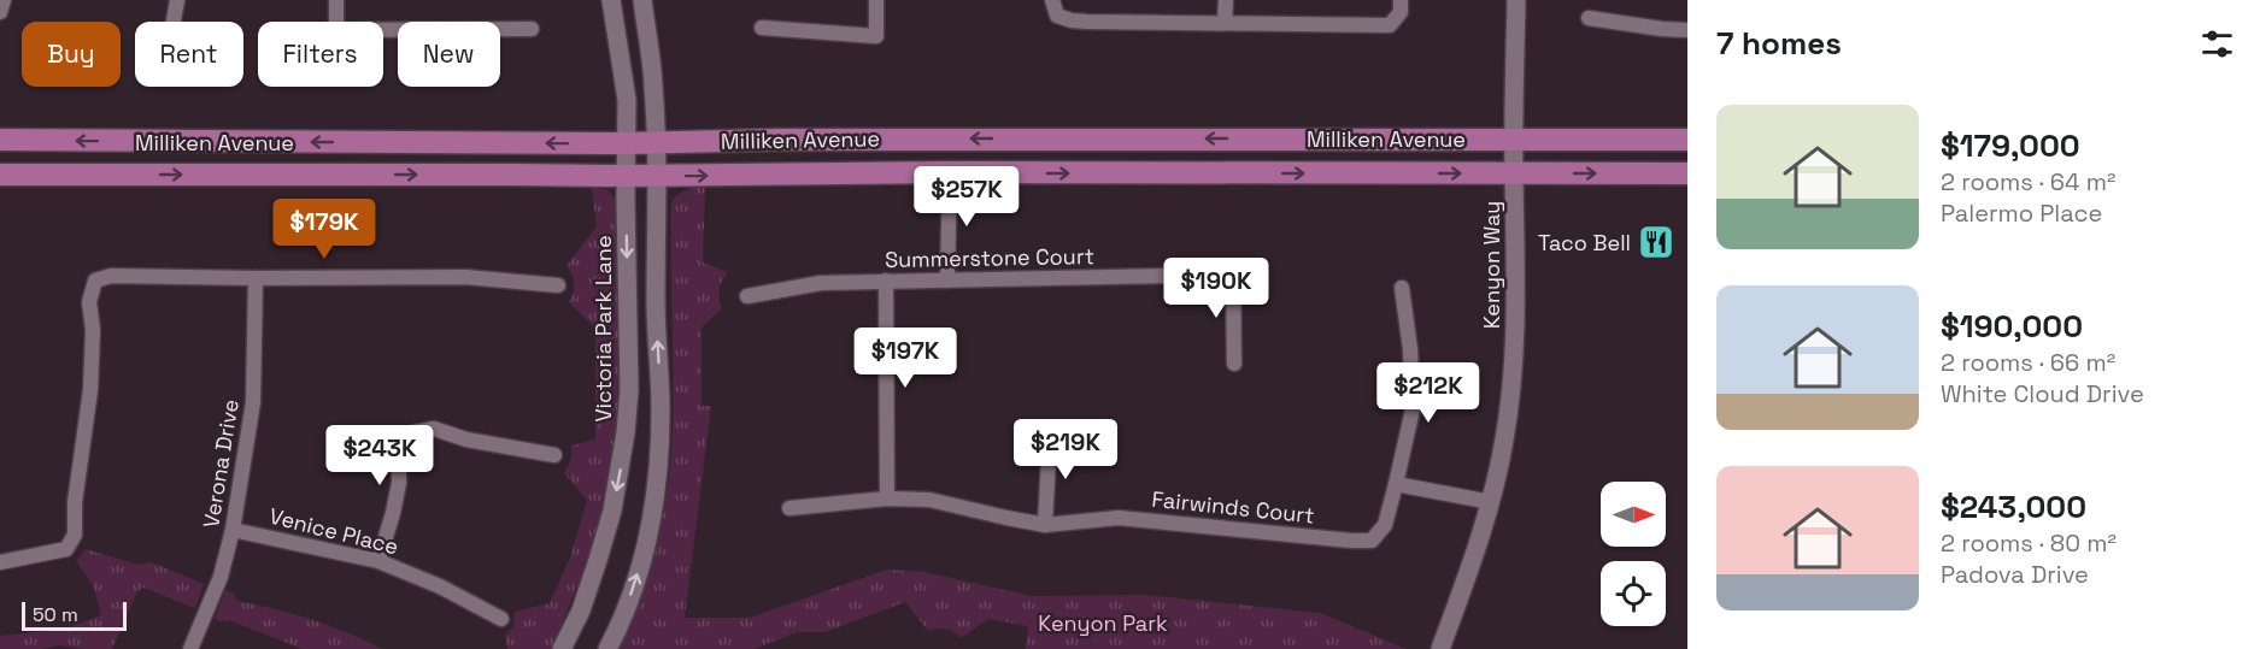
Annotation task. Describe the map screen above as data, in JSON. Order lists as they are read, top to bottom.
{
  "streets": {
    "main road": ["Milliken Avenue"],
    "street": [
      "Summerstone Court",
      "Kenyon Way",
      "Victoria Park Lane",
      "Verona Drive",
      "Fairwinds Court",
      "Venice Place"
    ]
  },
  "crossings": [
    ["Milliken Avenue", "Kenyon Way"],
    ["Milliken Avenue", "Victoria Park Lane"],
    ["Verona Drive", "Venice Place"]
  ],
  "parks": ["Kenyon Park"],
  "places": {
    "restaurant": ["Taco Bell"]
  },
  "scale_bar": "50 m",
  "north": "right",
  "page": {
    "heading": "7 homes",
    "chip": [
      "Buy",
      "Rent",
      "Filters",
      "New"
    ],
    "list": [
      {
        "name": "$179,000",
        "note": "2 rooms · 64 m² · Palermo Place"
      },
      {
        "name": "$190,000",
        "note": "2 rooms · 66 m² · White Cloud Drive"
      },
      {
        "name": "$243,000",
        "note": "2 rooms · 80 m² · Padova Drive"
      }
    ],
    "price": [
      "$257K",
      "$179K",
      "$190K",
      "$197K",
      "$212K",
      "$219K",
      "$243K"
    ],
    "scale": "50 m"
  }
}
